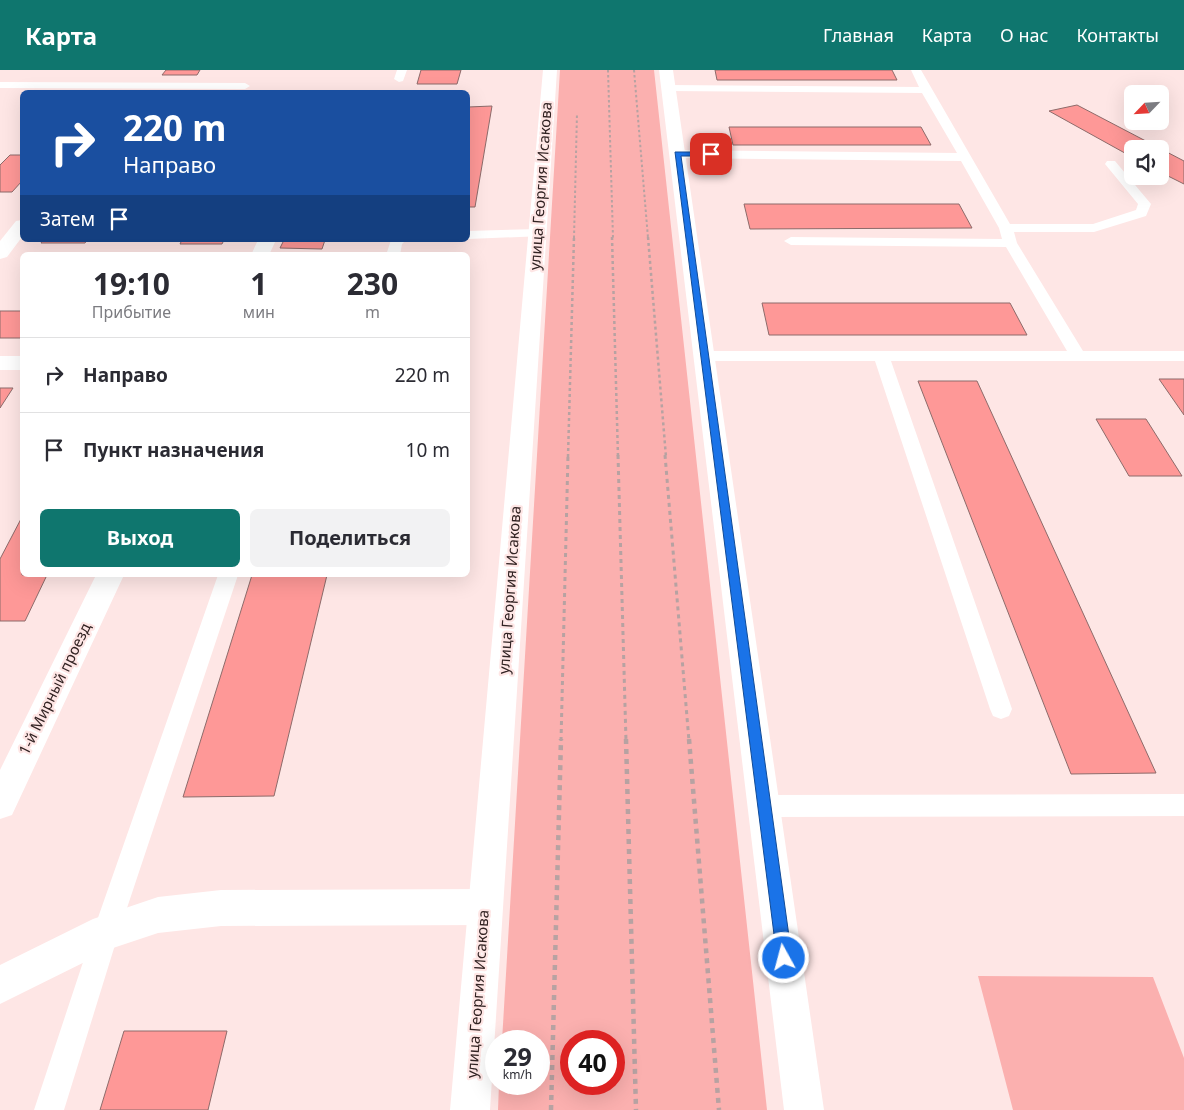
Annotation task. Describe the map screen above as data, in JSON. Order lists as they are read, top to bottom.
{
  "streets": {
    "street": ["улица Георгия Исакова", "1-й Мирный проезд"]
  },
  "north": "bottom left",
  "page": {
    "header": "Карта",
    "nav": [
      "Главная",
      "Карта",
      "О нас",
      "Контакты"
    ],
    "turn": ["220 m", "Направо"],
    "then": "Затем",
    "eta": [
      "19:10",
      "Прибытие",
      "1",
      "мин",
      "230",
      "m"
    ],
    "list": [
      {
        "name": "Направо",
        "value": "220 m"
      },
      {
        "name": "Пункт назначения",
        "value": "10 m"
      }
    ],
    "buttons": ["Выход", "Поделиться"],
    "speed": "29 km/h",
    "limit": "40"
  }
}
